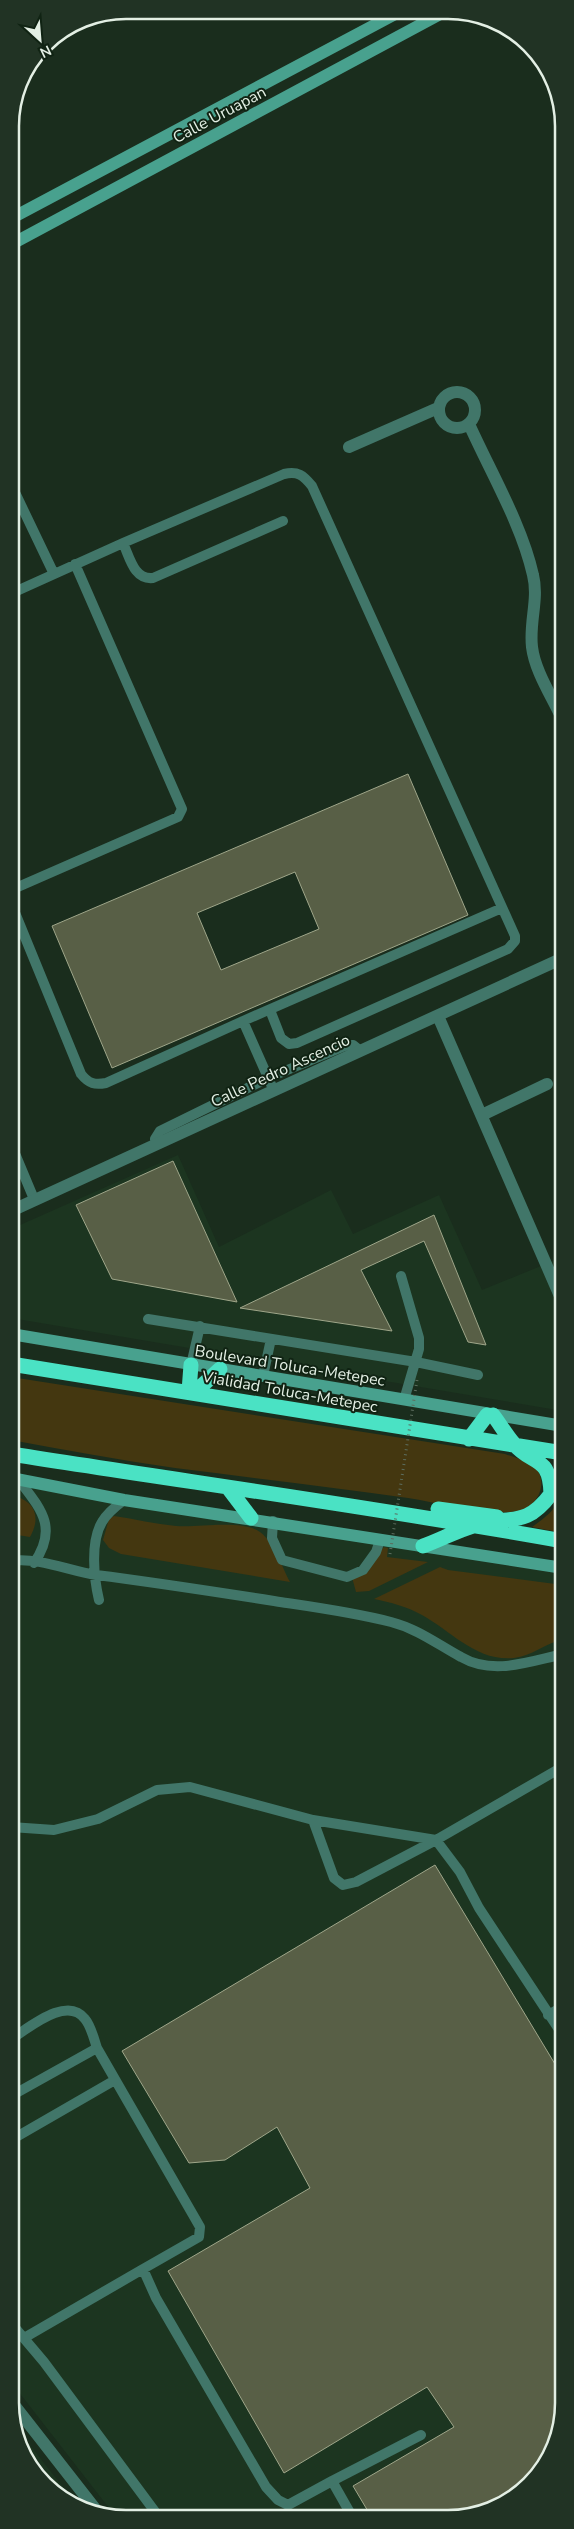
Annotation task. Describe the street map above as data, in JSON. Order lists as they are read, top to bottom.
{
  "streets": {
    "highway": ["Vialidad Toluca-Metepec"],
    "main road": ["Calle Uruapan", "Boulevard Toluca-Metepec"],
    "street": ["Calle Pedro Ascencio"]
  },
  "north": "bottom right"
}
